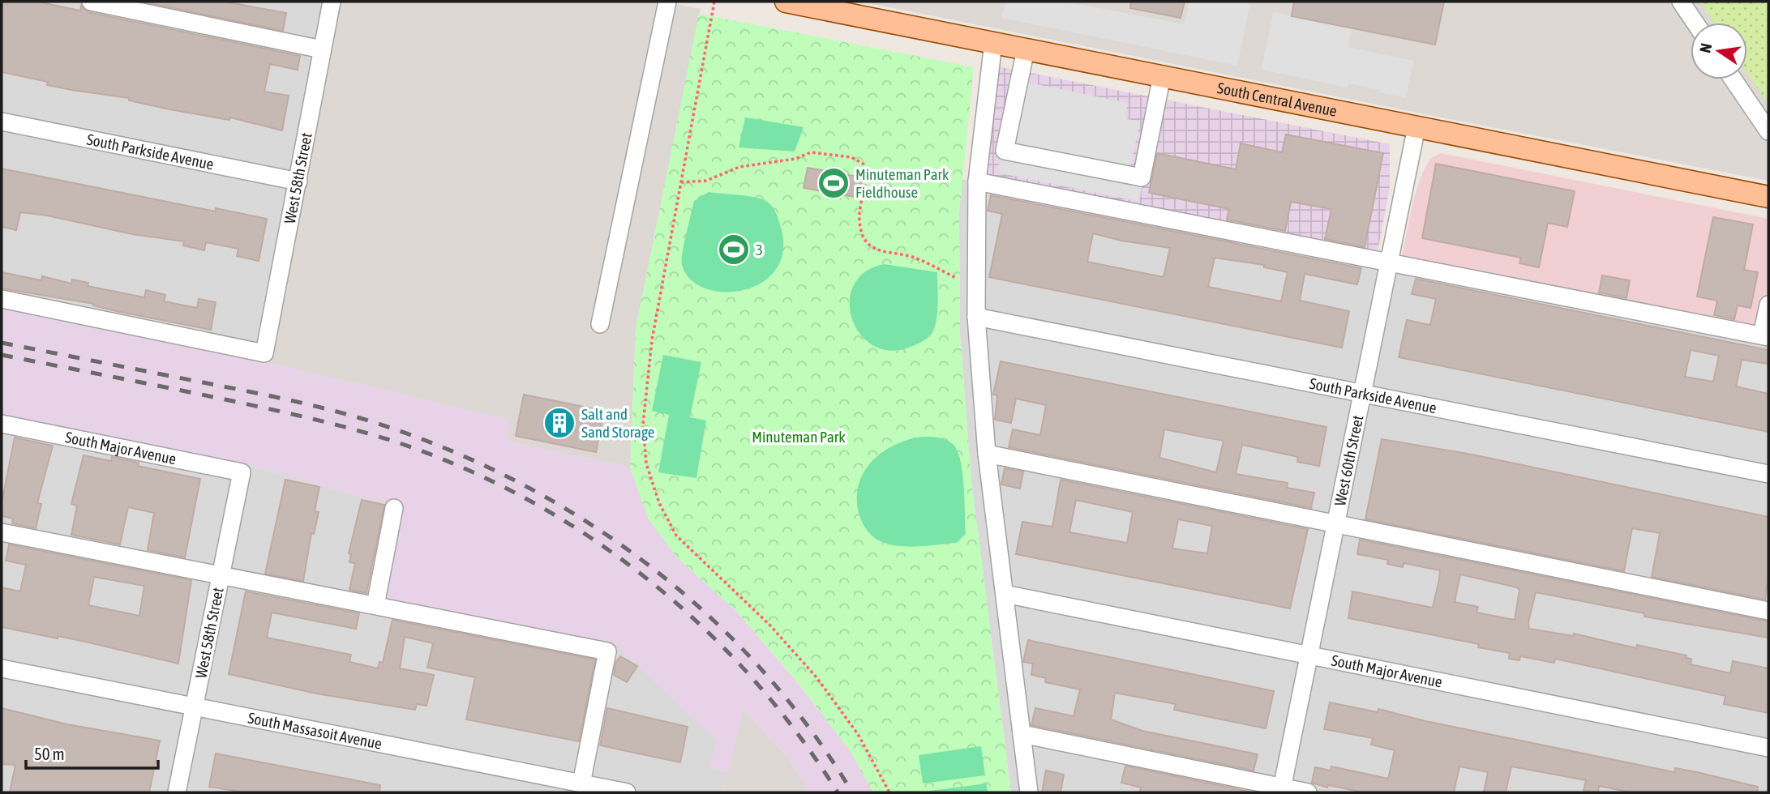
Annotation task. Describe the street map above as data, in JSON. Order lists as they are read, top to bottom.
{
  "streets": {
    "main road": ["South Central Avenue"],
    "street": [
      "South Parkside Avenue",
      "West 58th Street",
      "South Major Avenue",
      "West 60th Street",
      "South Massasoit Avenue"
    ]
  },
  "crossings": [
    ["South Central Avenue", "West 60th Street"],
    ["South Parkside Avenue", "West 58th Street"],
    ["South Parkside Avenue", "West 60th Street"],
    ["West 58th Street", "South Major Avenue"],
    ["West 58th Street", "South Massasoit Avenue"],
    ["South Major Avenue", "West 60th Street"]
  ],
  "parks": ["Minuteman Park"],
  "places": {
    "sports": ["Minuteman Park Fieldhouse", "3"],
    "building": ["Salt and Sand Storage"]
  },
  "scale_bar": "50 m",
  "north": "left"
}
